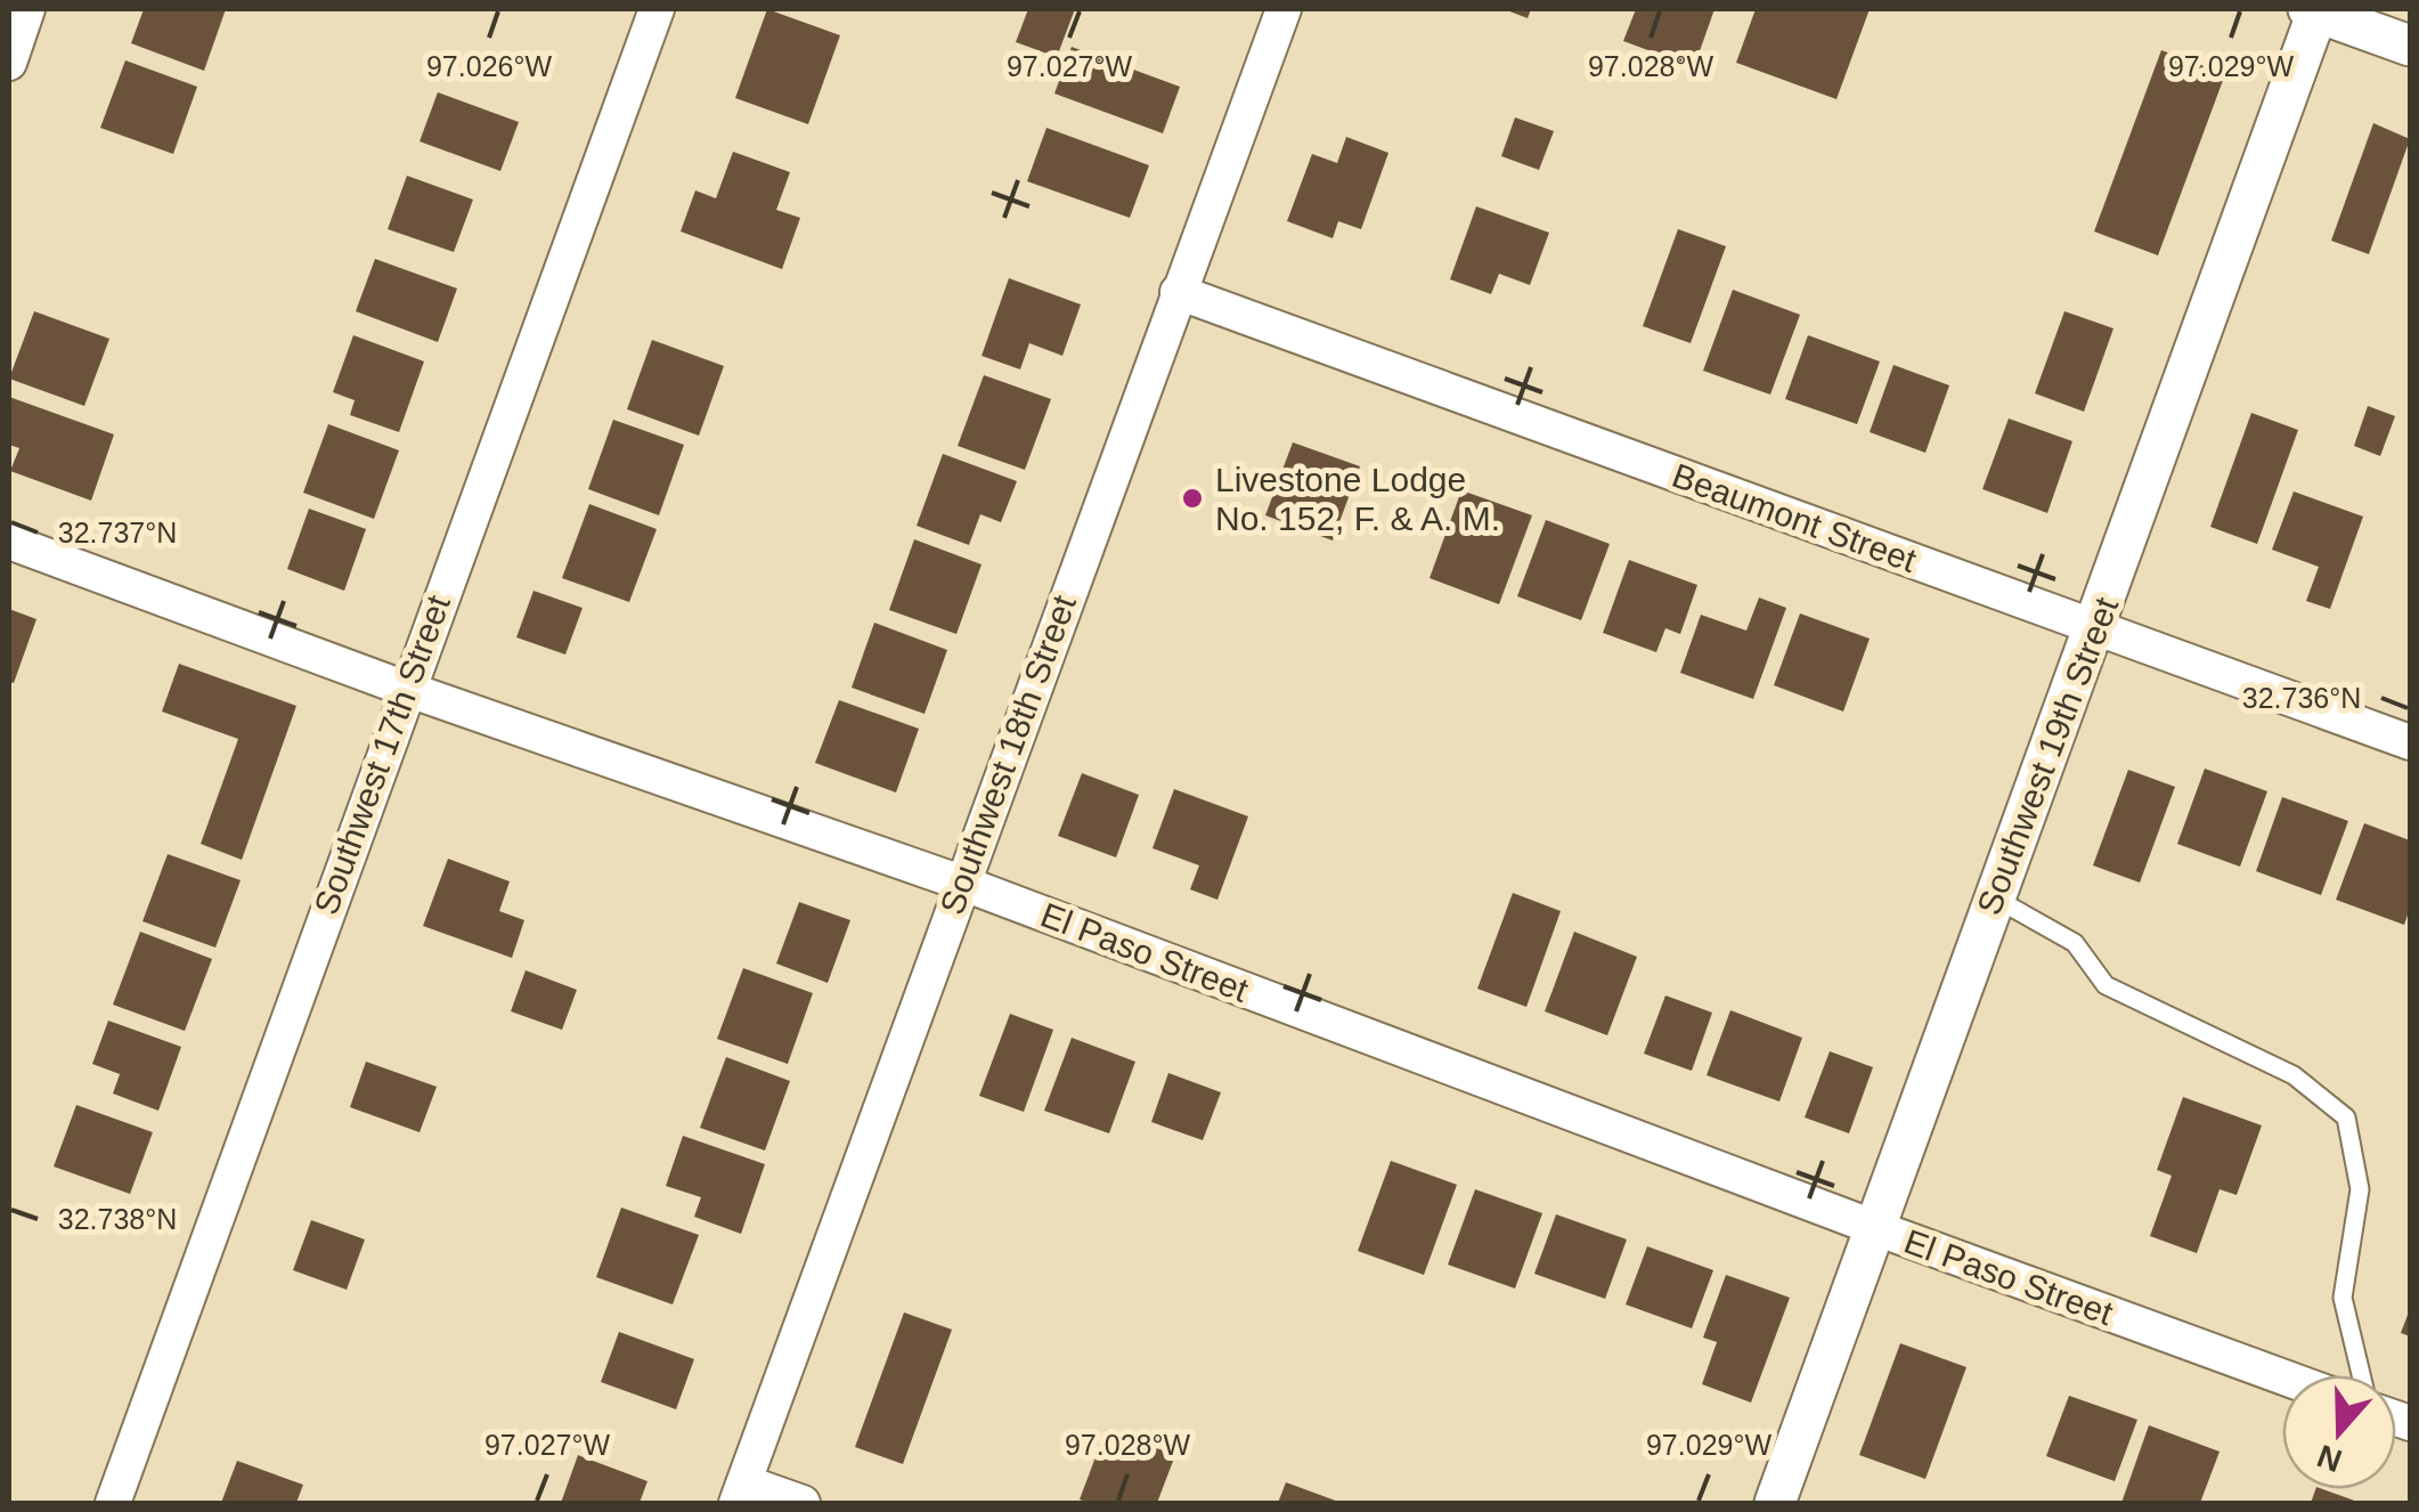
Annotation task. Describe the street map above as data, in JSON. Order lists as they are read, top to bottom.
{
  "streets": {
    "street": [
      "Beaumont Street",
      "Southwest 17th Street",
      "Southwest 18th Street",
      "Southwest 19th Street",
      "El Paso Street"
    ]
  },
  "crossings": [
    ["Beaumont Street", "Southwest 18th Street"],
    ["Beaumont Street", "Southwest 19th Street"],
    ["Southwest 17th Street", "El Paso Street"],
    ["Southwest 18th Street", "El Paso Street"],
    ["Southwest 19th Street", "El Paso Street"]
  ],
  "places": ["Livestone Lodge No. 152, F. & A. M."],
  "north": "bottom",
  "coordinates": [
    "97.026°W",
    "97.027°W",
    "97.028°W",
    "97.029°W",
    "32.737°N",
    "32.736°N",
    "32.738°N"
  ]
}
